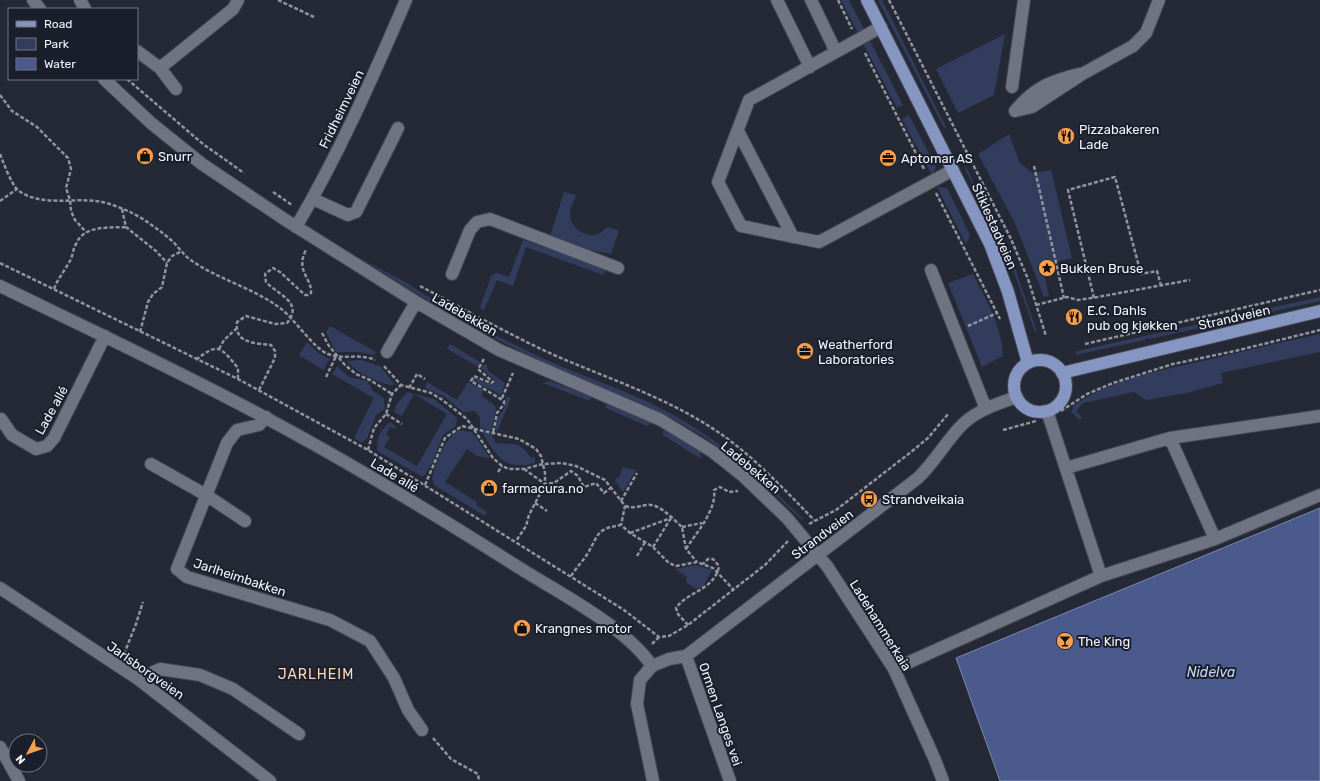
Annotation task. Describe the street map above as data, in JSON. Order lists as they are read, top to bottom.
{
  "streets": {
    "main road": ["Stiklestadveien", "Strandveien"],
    "street": [
      "Fridheimveien",
      "Ladebekken",
      "Lade allé",
      "Jarlheimbakken",
      "Ladehammerkaia",
      "Jarlsborgveien",
      "Ormen Langes vei"
    ]
  },
  "crossings": [
    ["Fridheimveien", "Ladebekken"],
    ["Stiklestadveien", "Strandveien"],
    ["Ladebekken", "Strandveien"],
    ["Ladebekken", "Ladehammerkaia"],
    ["Strandveien", "Lade allé"],
    ["Strandveien", "Ladehammerkaia"],
    ["Strandveien", "Ormen Langes vei"],
    ["Lade allé", "Jarlheimbakken"]
  ],
  "districts": ["JARLHEIM"],
  "water": ["Nidelva"],
  "places": {
    "restaurant": ["Pizzabakeren Lade", "E.C. Dahls pub og kjøkken"],
    "shop": ["Snurr", "farmacura.no", "Krangnes motor"],
    "office": ["Aptomar AS", "Weatherford Laboratories"],
    "place": ["Bukken Bruse"],
    "bus stop": ["Strandveikaia"],
    "bar": ["The King"]
  },
  "legend": ["Road", "Park", "Water"],
  "north": "bottom left"
}
